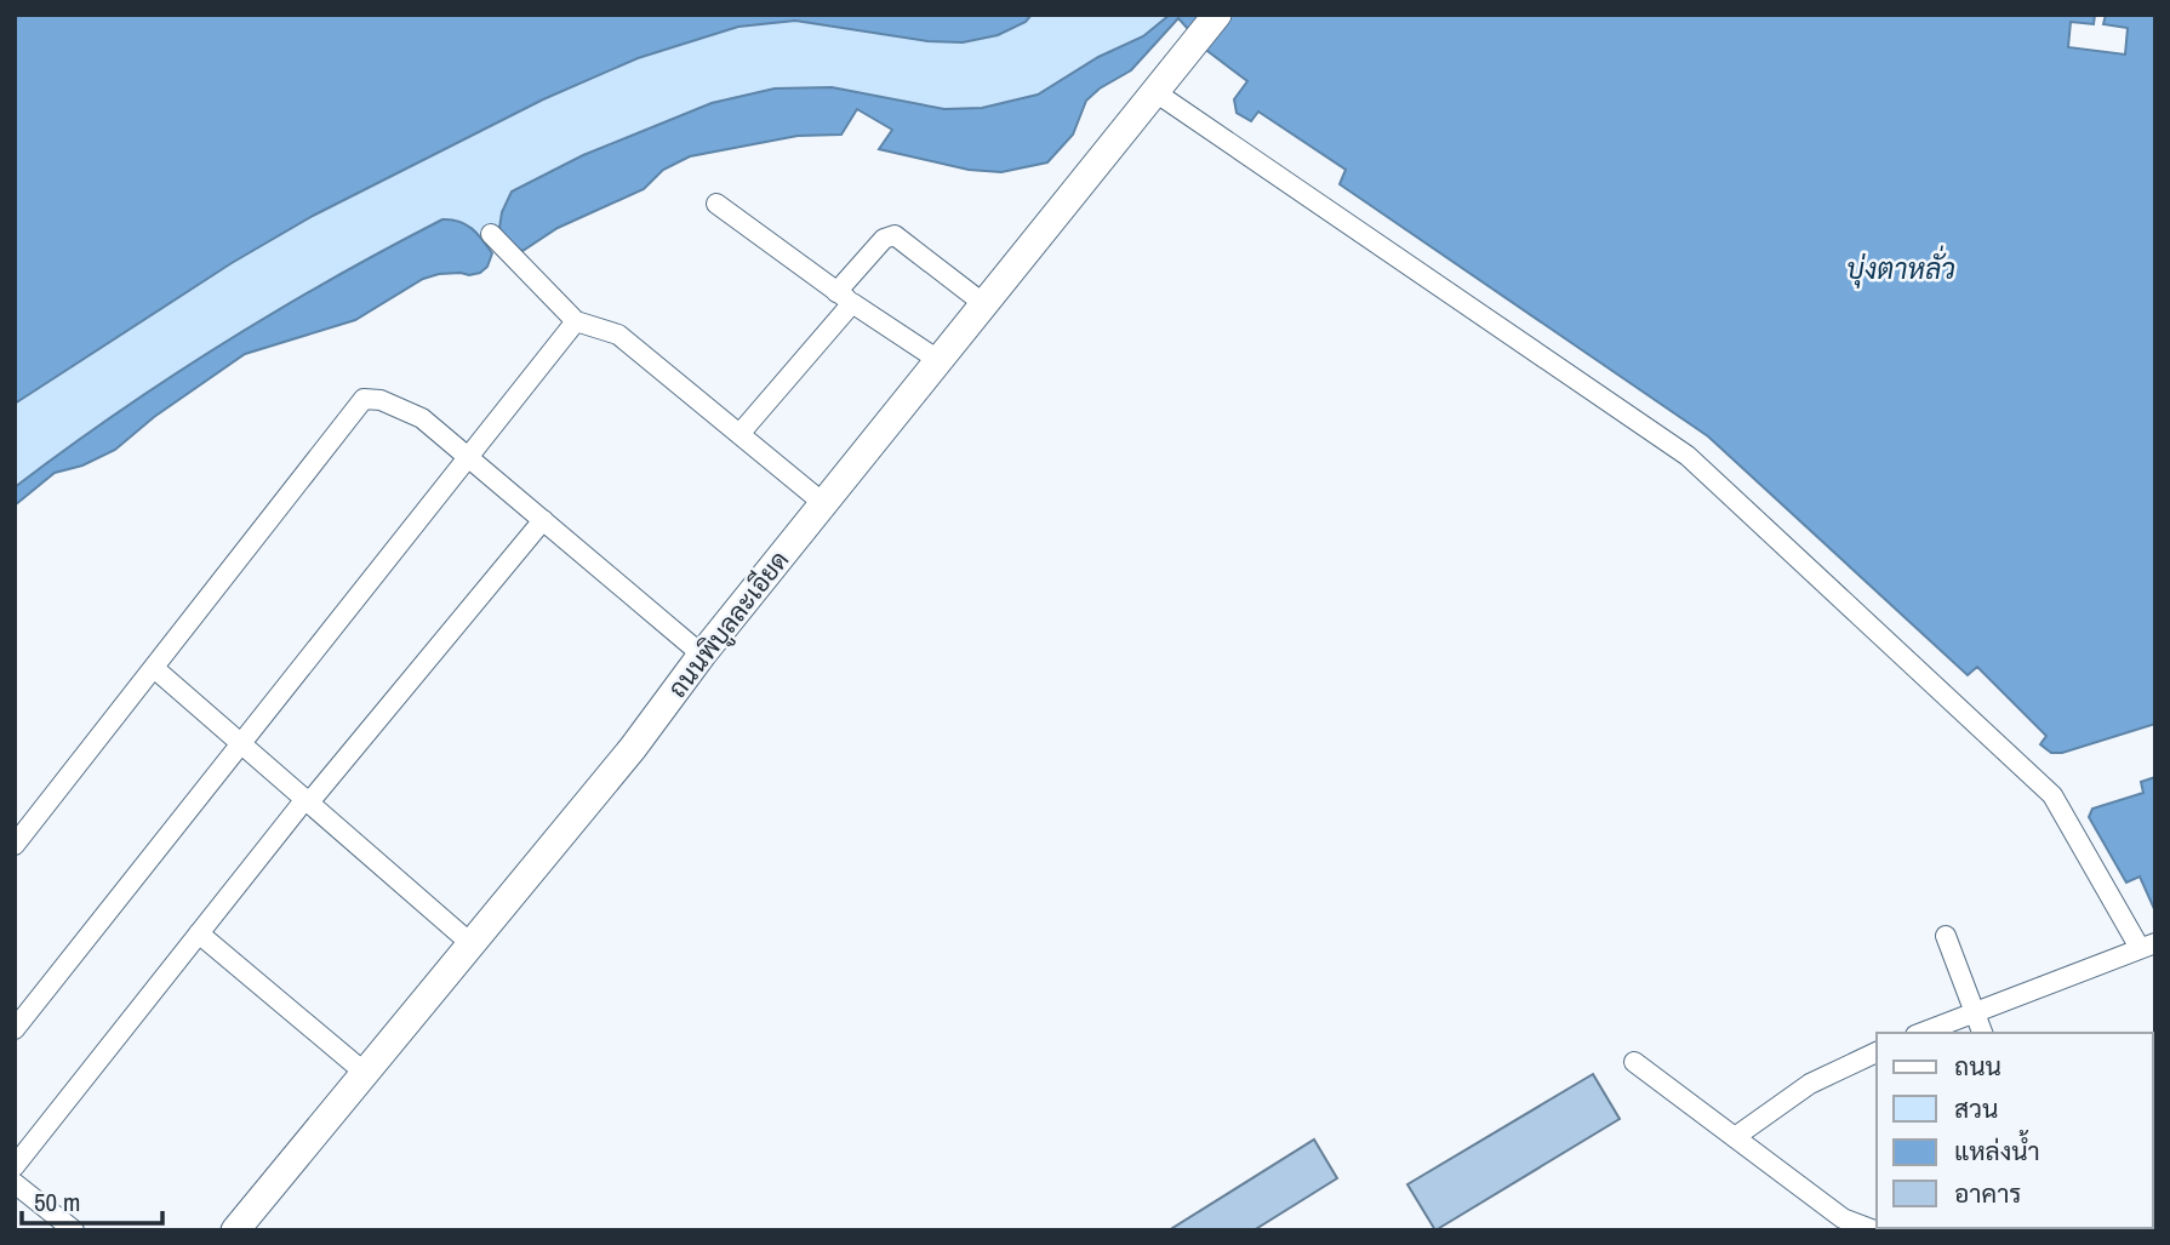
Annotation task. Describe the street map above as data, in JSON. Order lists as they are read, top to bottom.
{
  "streets": {
    "street": ["ถนนพิบูลละเอียด"]
  },
  "water": ["บุ่งตาหลั่ว"],
  "legend": [
    "ถนน",
    "สวน",
    "แหล่งน้ำ",
    "อาคาร"
  ],
  "scale_bar": "50 m"
}
